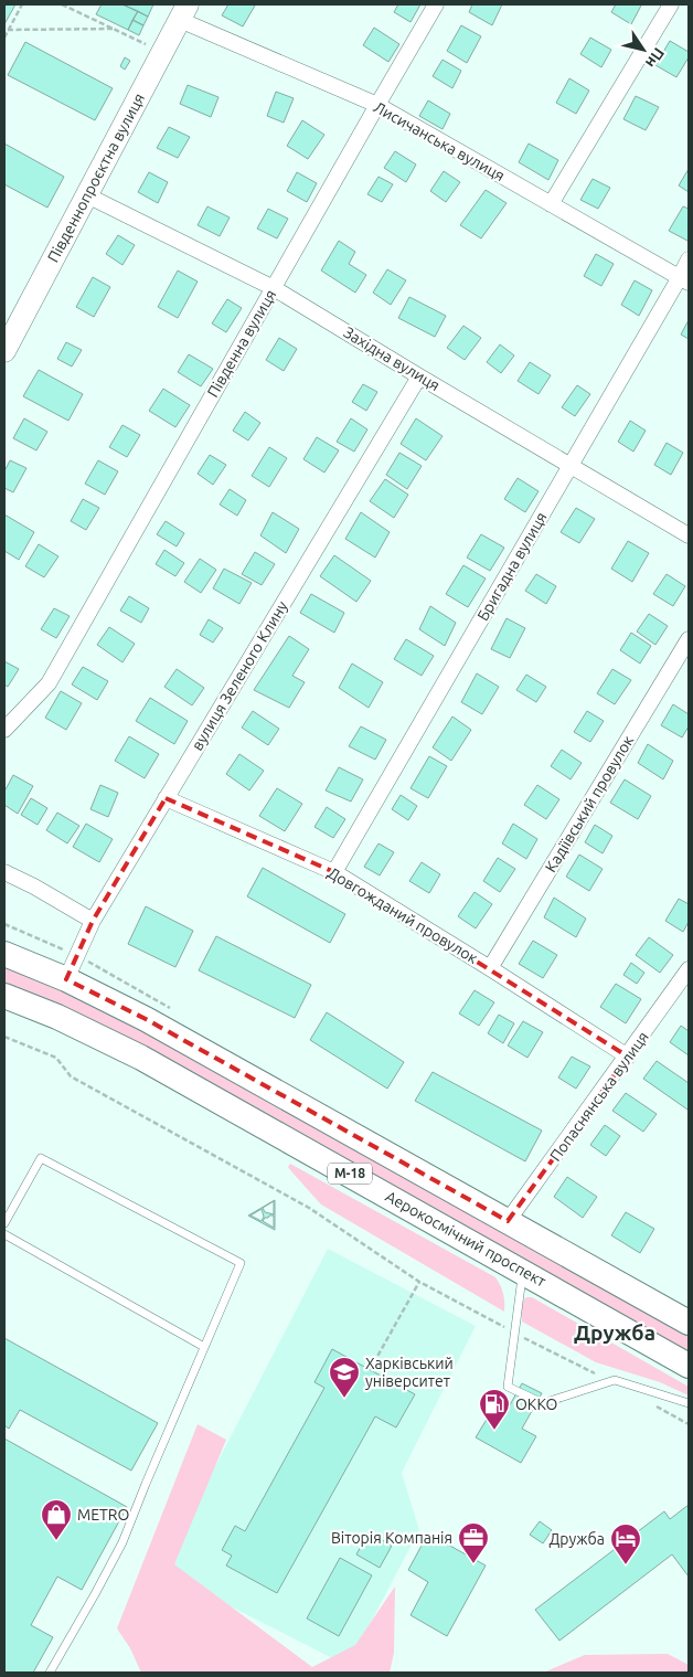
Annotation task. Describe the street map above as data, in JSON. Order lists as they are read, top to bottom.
{
  "streets": {
    "main road": ["Південнопроєктна вулиця", "М-18", "Аерокосмічний проспект"],
    "street": [
      "Лисичанська вулиця",
      "Південна вулиця",
      "Західна вулиця",
      "Бригадна вулиця",
      "вулиця Зеленого Клину",
      "Кадіївський провулок",
      "Довгожданий провулок",
      "Попаснянська вулиця"
    ]
  },
  "crossings": [
    ["Лисичанська вулиця", "Південнопроєктна вулиця"],
    ["Лисичанська вулиця", "Південна вулиця"],
    ["Лисичанська вулиця", "Бригадна вулиця"],
    ["Південнопроєктна вулиця", "Західна вулиця"],
    ["Південна вулиця", "Західна вулиця"],
    ["Західна вулиця", "Бригадна вулиця"],
    ["Західна вулиця", "вулиця Зеленого Клину"],
    ["Бригадна вулиця", "Довгожданий провулок"],
    ["вулиця Зеленого Клину", "Довгожданий провулок"],
    ["вулиця Зеленого Клину", "М-18"],
    ["Кадіївський провулок", "Довгожданий провулок"],
    ["Довгожданий провулок", "Попаснянська вулиця"],
    ["Попаснянська вулиця", "М-18"]
  ],
  "districts": ["Дружба"],
  "places": {
    "school or university": ["Харківський університет"],
    "fuel station": ["ОККО"],
    "shop": ["METRO"],
    "office": ["Віторія Компанія"],
    "hotel": ["Дружба"]
  },
  "north": "bottom right"
}
